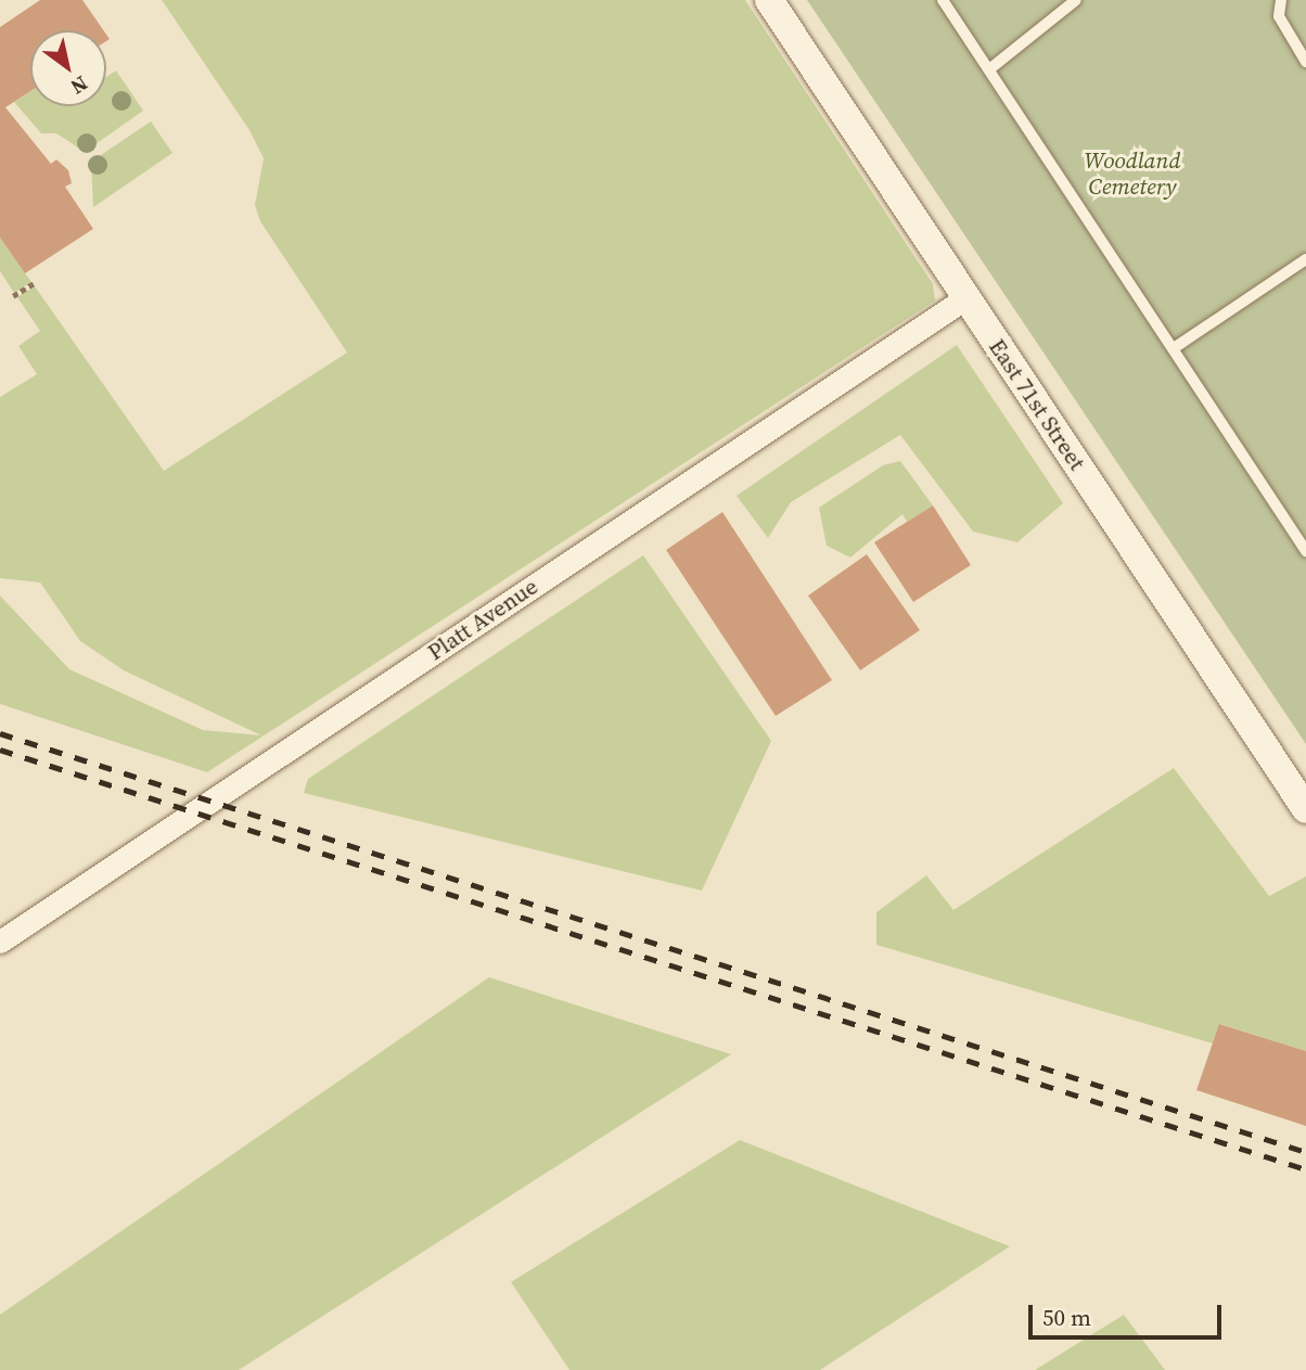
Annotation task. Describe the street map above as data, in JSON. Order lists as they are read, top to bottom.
{
  "streets": {
    "street": ["East 71st Street", "Platt Avenue"]
  },
  "crossings": [
    ["East 71st Street", "Platt Avenue"]
  ],
  "parks": ["Woodland Cemetery"],
  "scale_bar": "50 m",
  "north": "bottom right"
}
